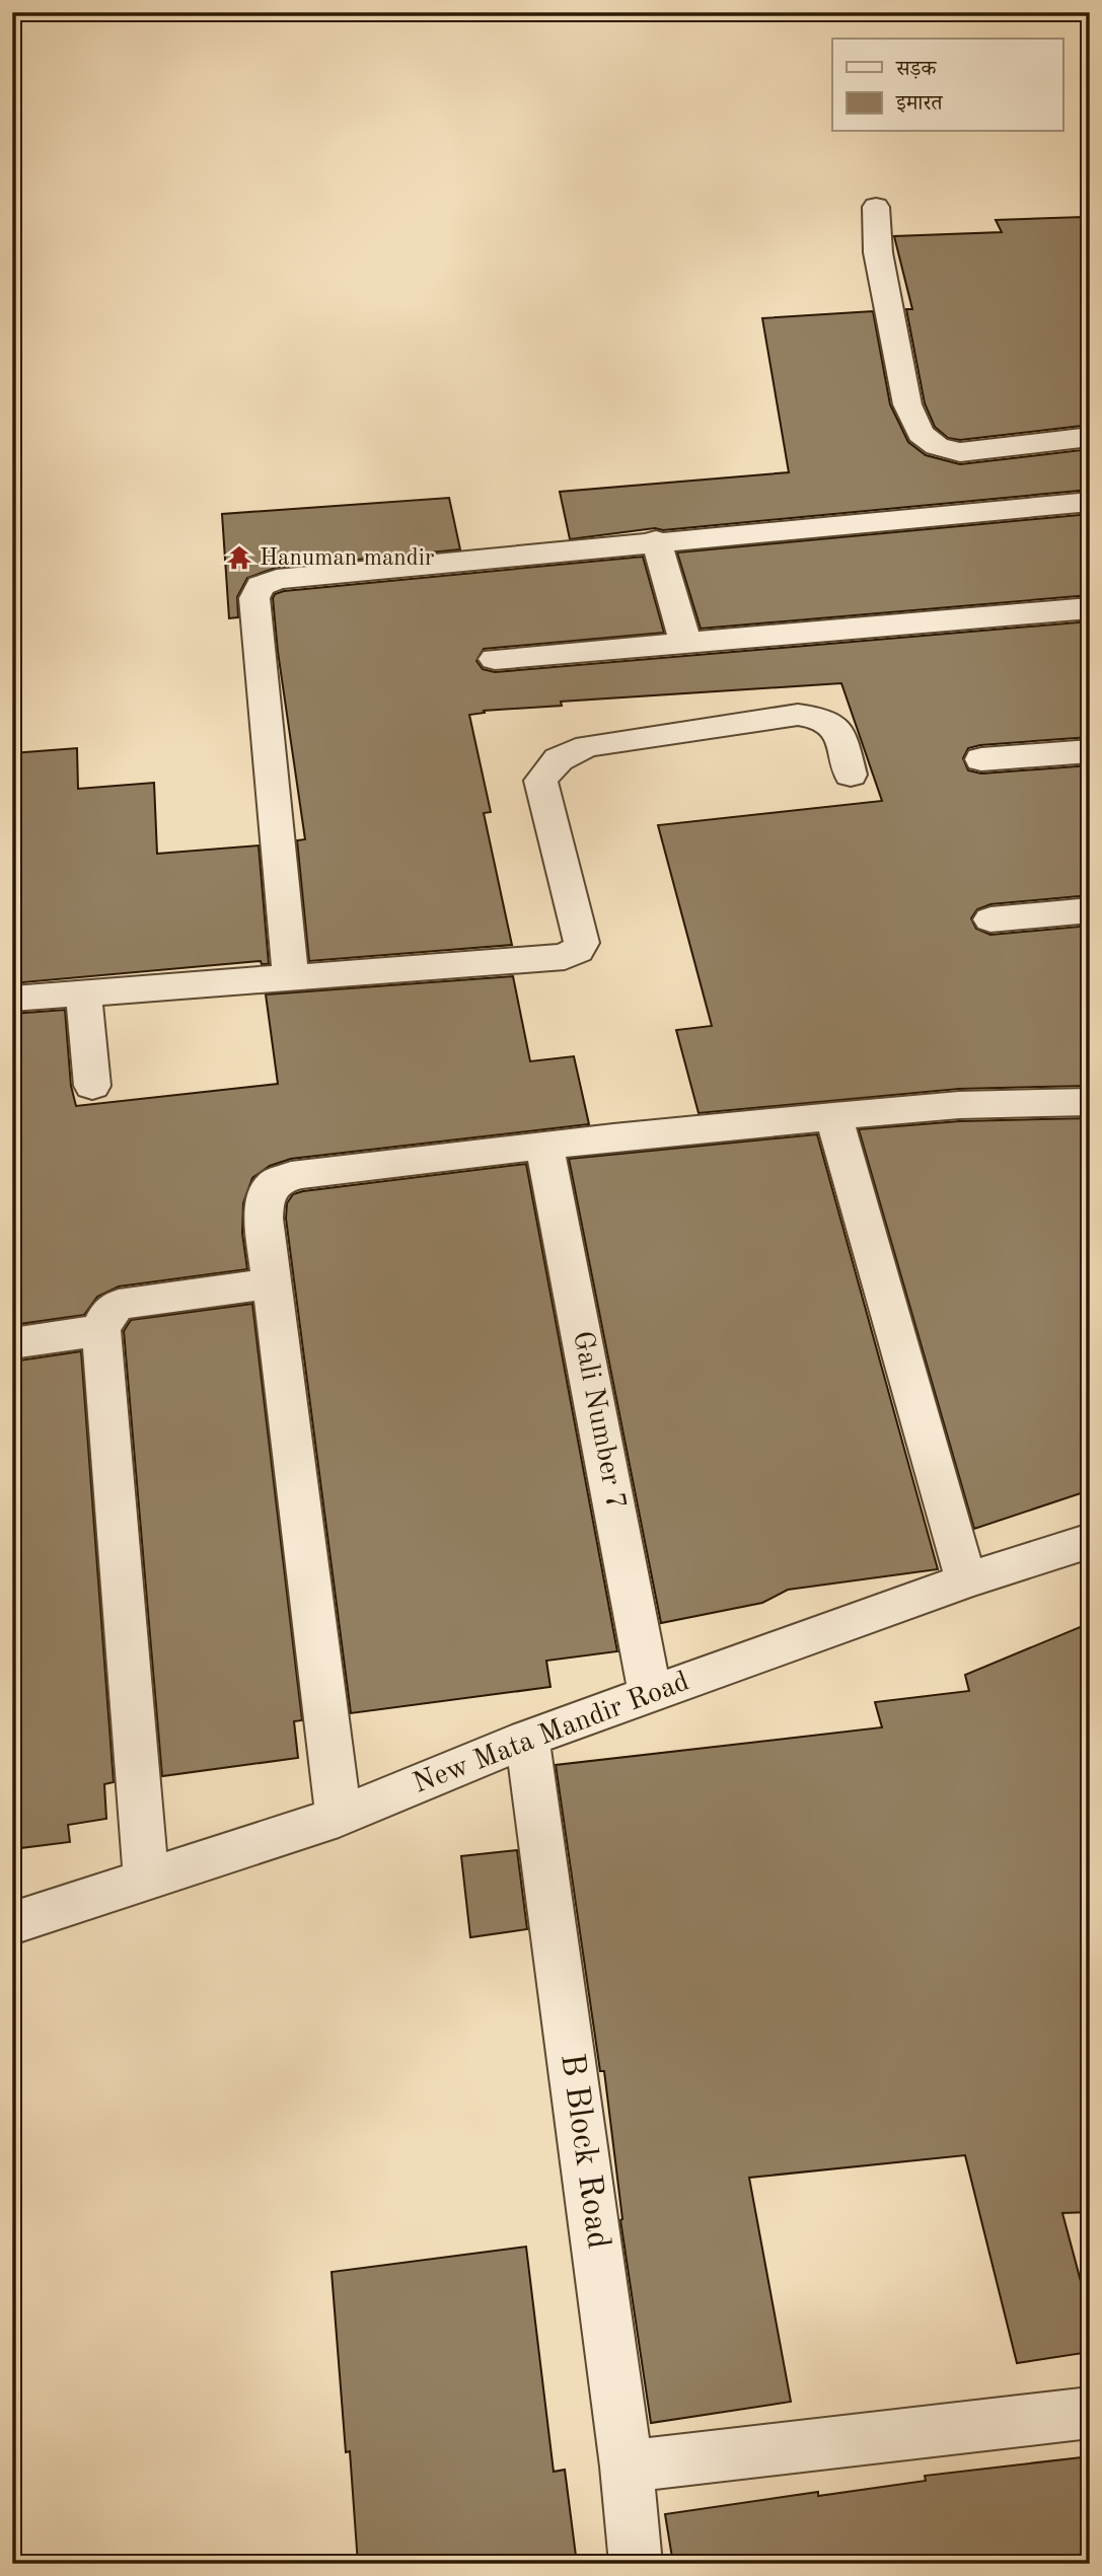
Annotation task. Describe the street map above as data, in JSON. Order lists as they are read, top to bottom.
{
  "streets": {
    "street": ["Gali Number 7", "New Mata Mandir Road", "B Block Road"]
  },
  "crossings": [
    ["Gali Number 7", "New Mata Mandir Road"],
    ["New Mata Mandir Road", "B Block Road"]
  ],
  "places": {
    "temple": ["Hanuman mandir"]
  },
  "legend": ["सड़क", "इमारत"]
}
